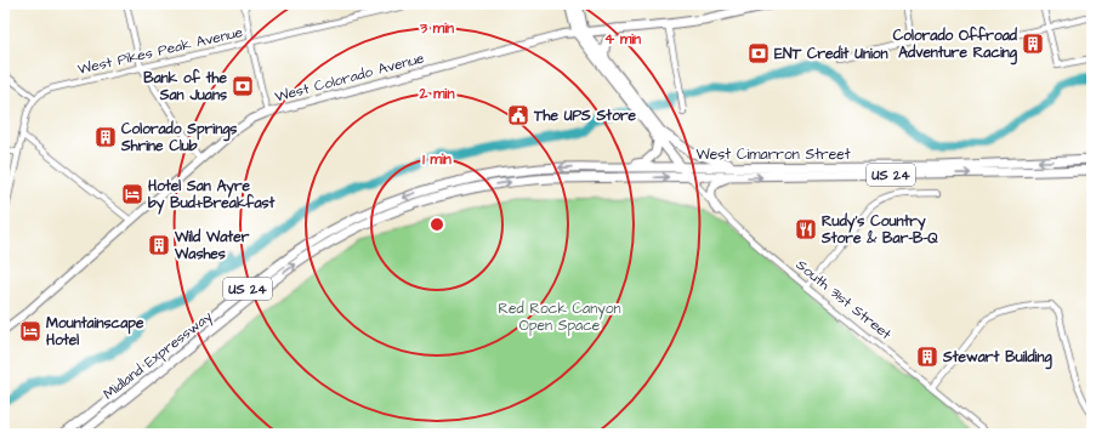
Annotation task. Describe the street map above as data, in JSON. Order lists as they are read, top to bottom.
{
  "streets": {
    "main road": [
      "West Colorado Avenue",
      "West Cimarron Street",
      "US 24",
      "South 31st Street",
      "Midland Expressway"
    ],
    "street": ["West Pikes Peak Avenue"]
  },
  "crossings": [
    ["West Colorado Avenue", "South 31st Street"],
    ["West Cimarron Street", "South 31st Street"],
    ["West Cimarron Street", "Midland Expressway"]
  ],
  "parks": ["Red Rock Canyon Open Space"],
  "places": {
    "building": [
      "Colorado Offroad Adventure Racing",
      "Colorado Springs Shrine Club",
      "Wild Water Washes",
      "Stewart Building"
    ],
    "bank": ["ENT Credit Union", "Bank of the San Juans"],
    "public building": ["The UPS Store"],
    "hotel": ["Hotel San Ayre by Bud+Breakfast", "Mountainscape Hotel"],
    "restaurant": ["Rudy's Country Store & Bar-B-Q"]
  },
  "rings": [
    "3 min",
    "4 min",
    "2 min",
    "1 min"
  ]
}
